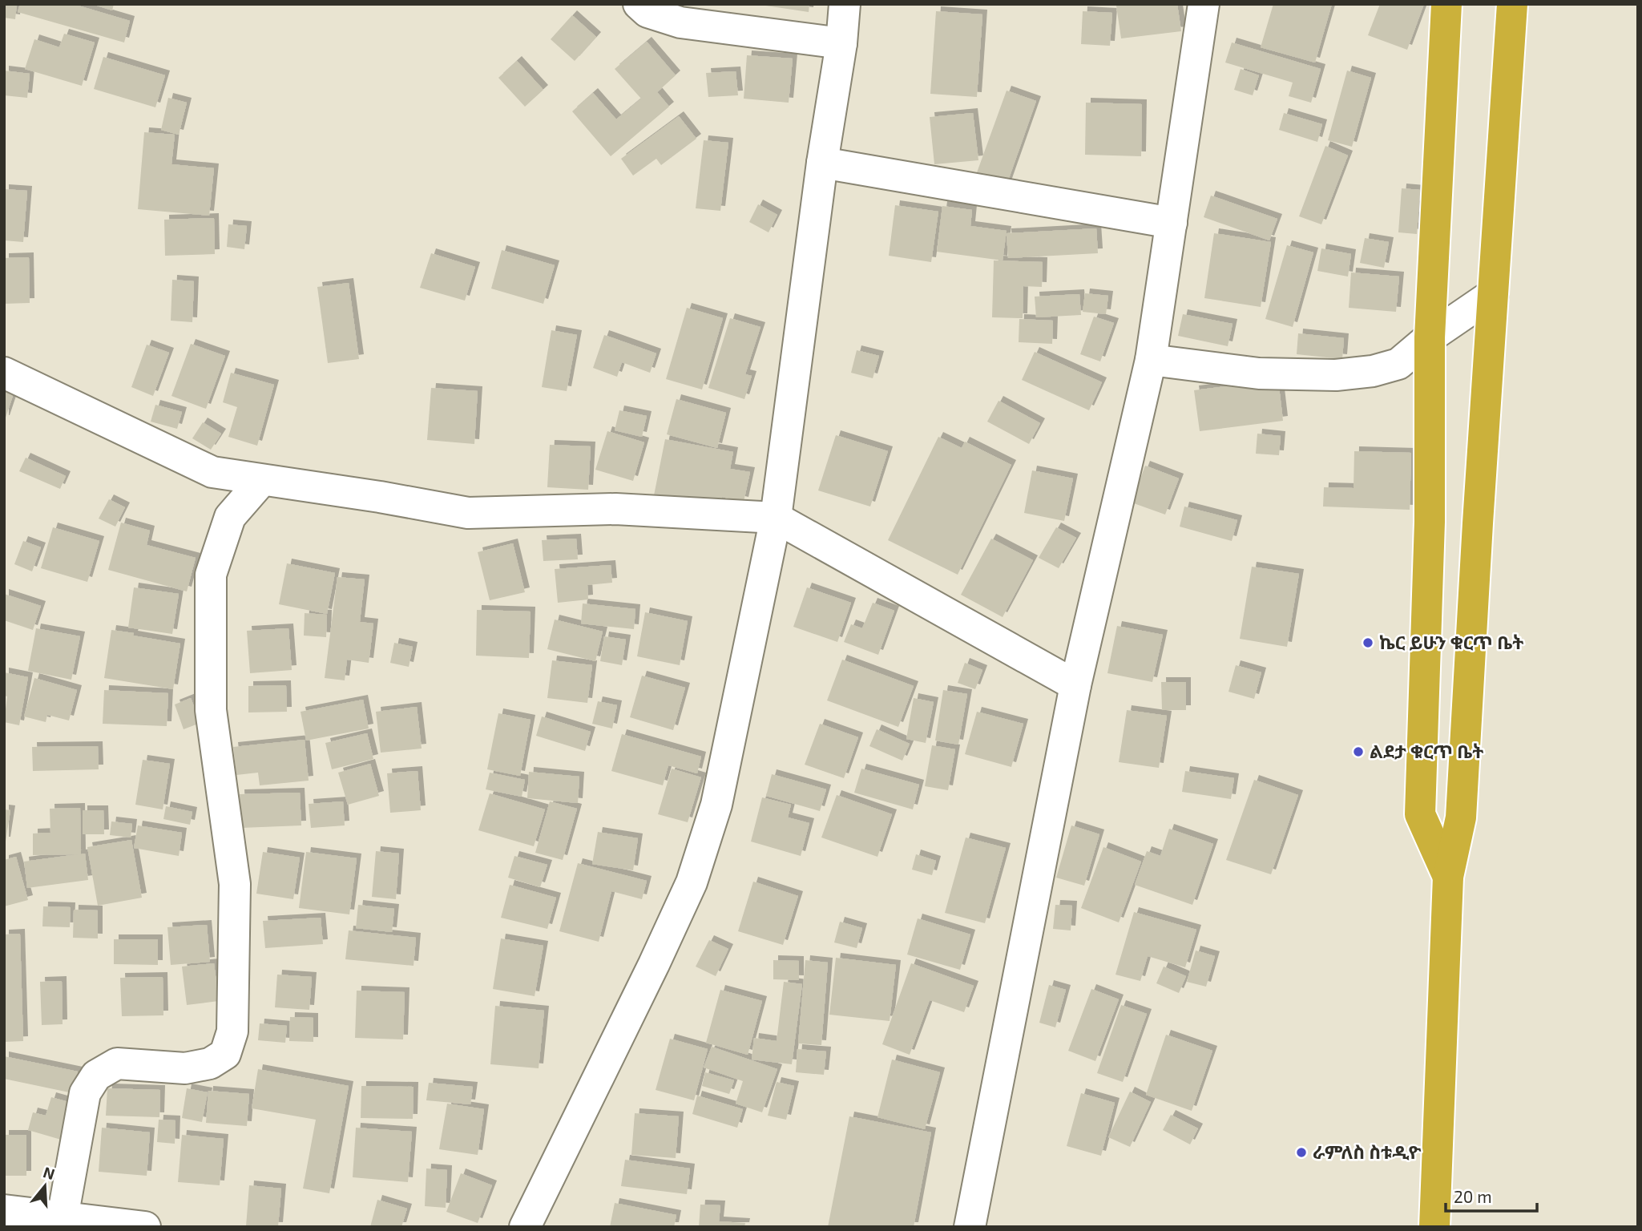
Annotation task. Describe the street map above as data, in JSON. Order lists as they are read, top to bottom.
{
  "places": ["ኬር ይሁን ቁርጥ ቤት", "ልደታ ቁርጥ ቤት", "ራምለስ ስቱዲዮ"],
  "scale_bar": "20 m",
  "north": "top"
}
